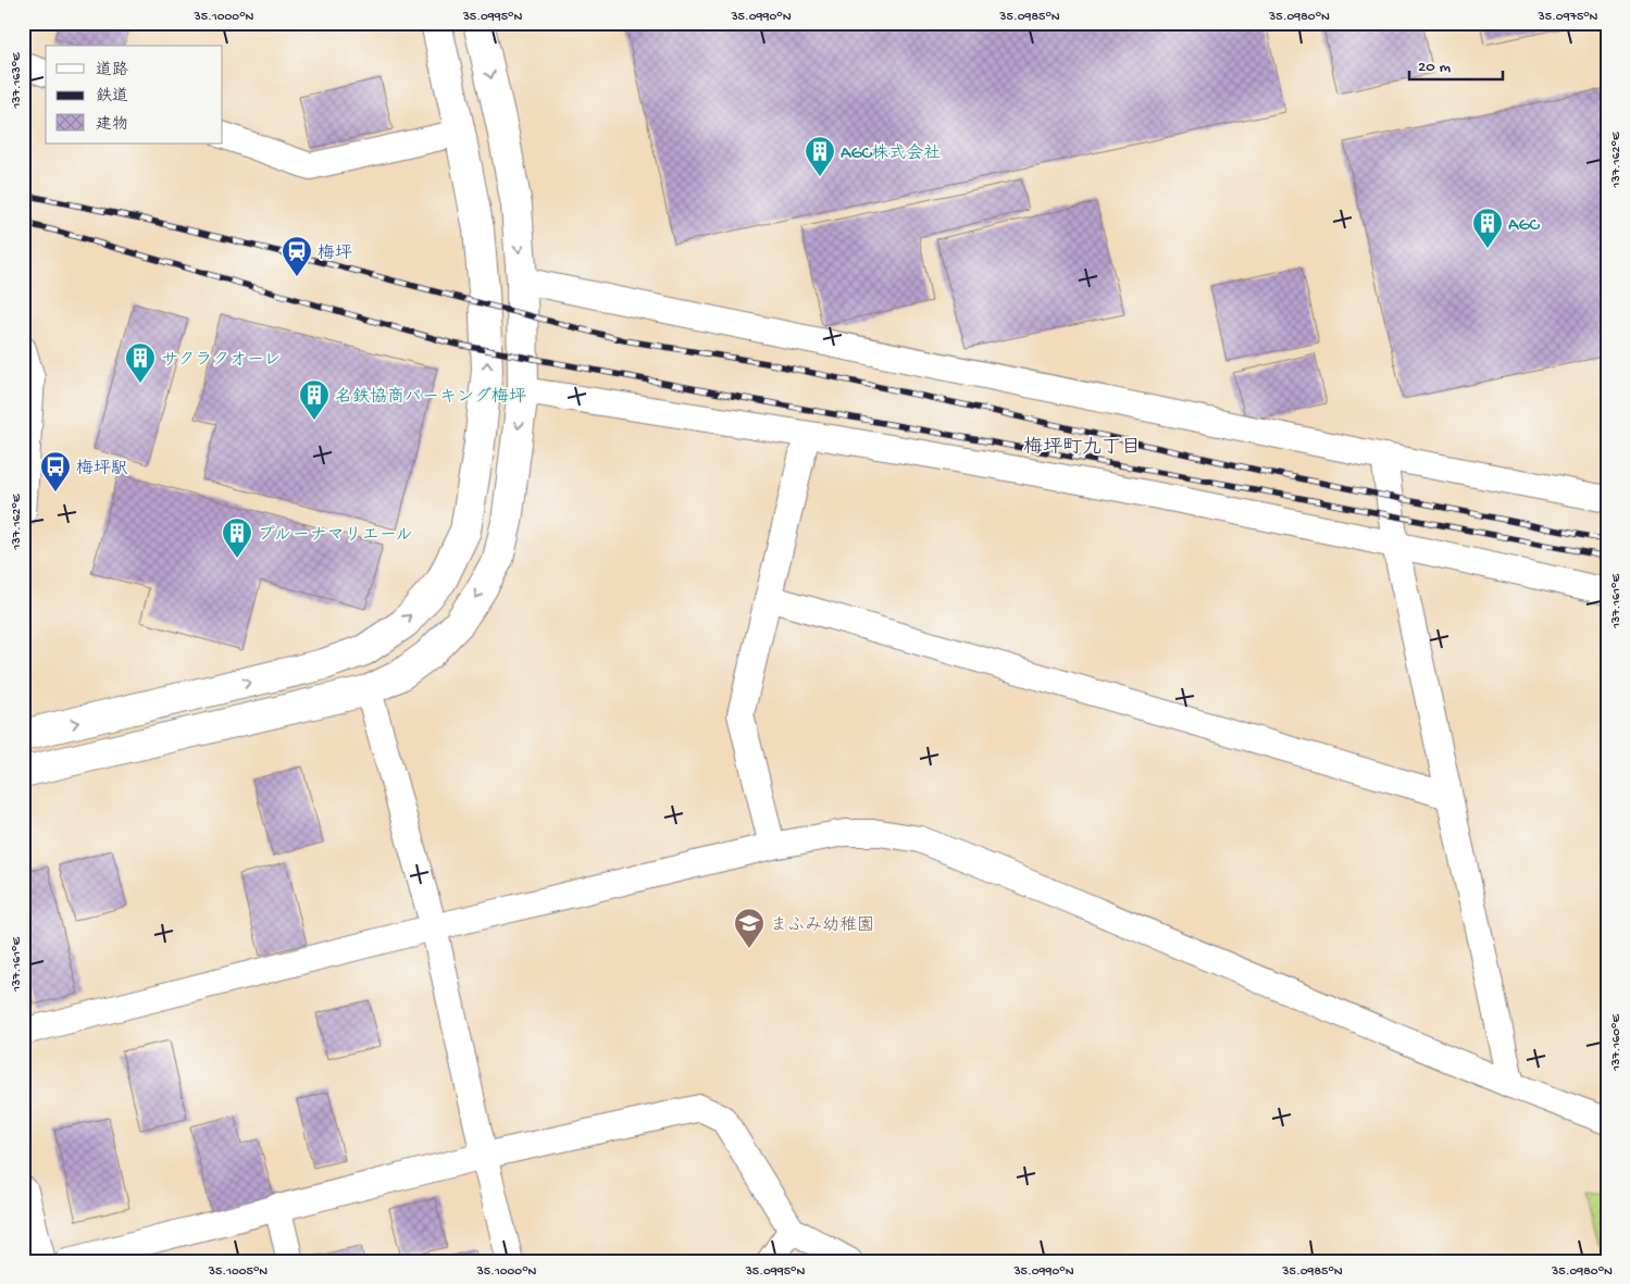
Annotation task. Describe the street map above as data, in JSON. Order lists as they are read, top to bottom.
{
  "districts": ["梅坪町九丁目"],
  "places": {
    "building": [
      "AGC株式会社",
      "AGC",
      "サクラクオーレ",
      "名鉄協商パーキング梅坪",
      "プルーナマリエール"
    ],
    "station": ["梅坪"],
    "bus stop": ["梅坪駅"],
    "school or university": ["まふみ幼稚園"]
  },
  "legend": ["道路", "鉄道", "建物"],
  "scale_bar": "20 m",
  "coordinates": [
    "35.1000°N",
    "35.0995°N",
    "35.0990°N",
    "35.0985°N",
    "35.0980°N",
    "35.0975°N",
    "137.163°E",
    "137.162°E",
    "137.161°E",
    "137.160°E",
    "35.1005°N"
  ]
}
